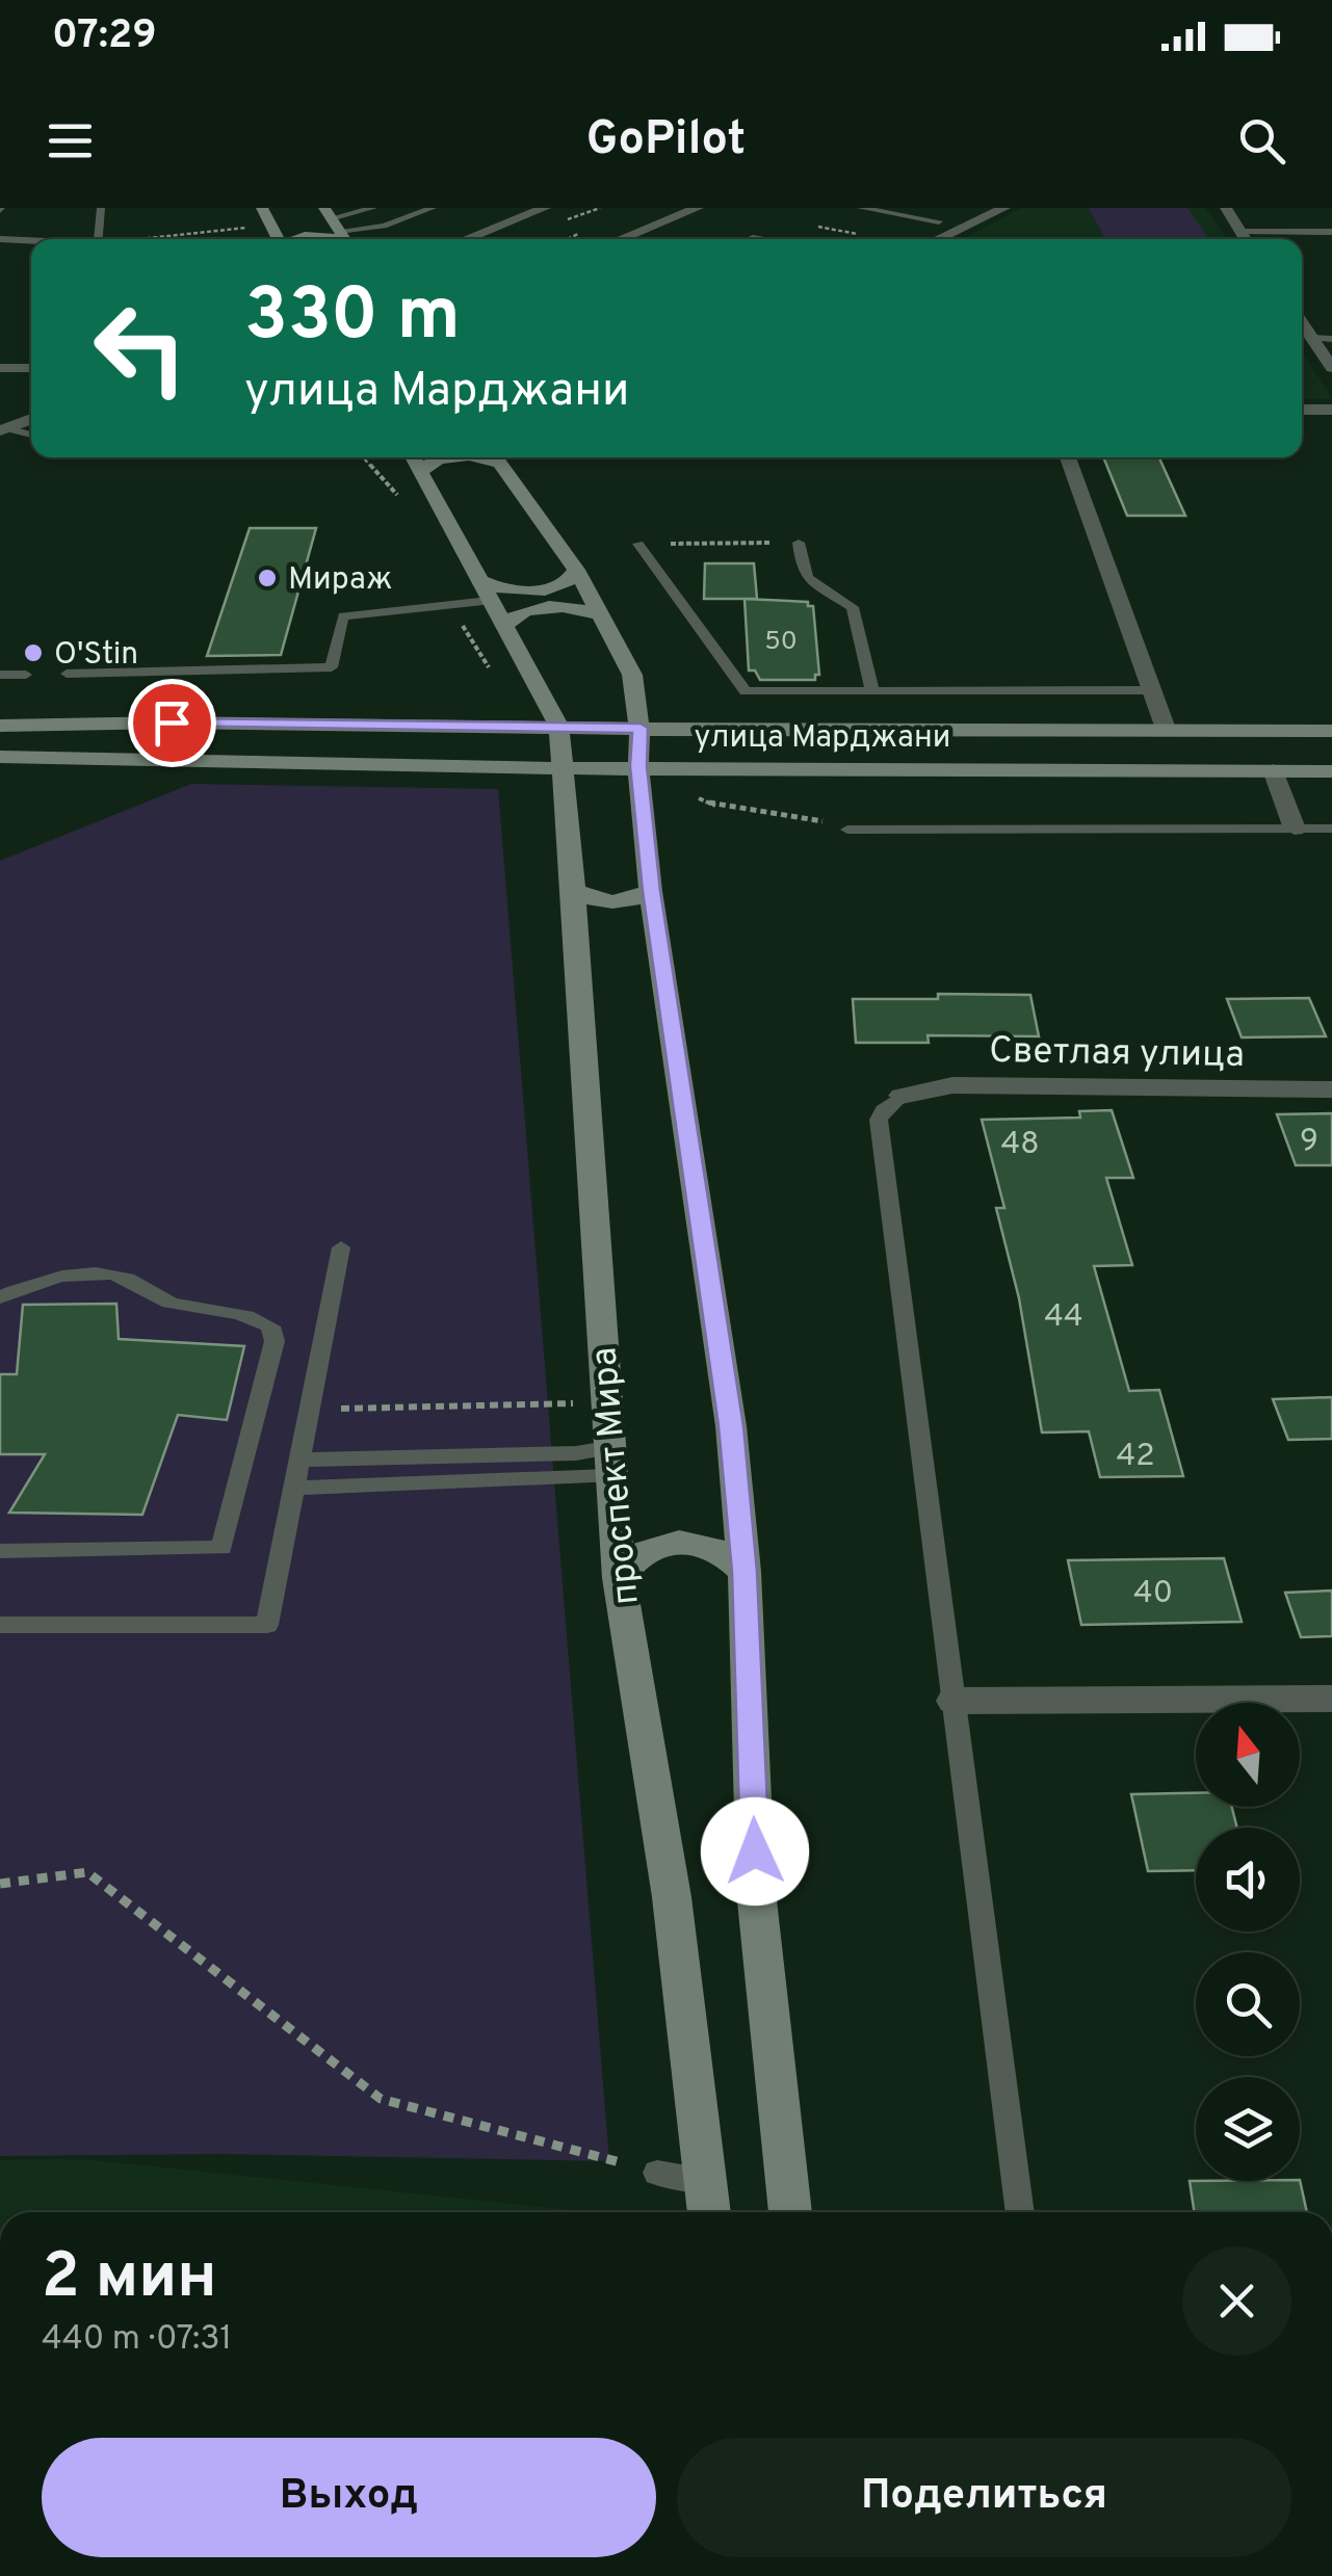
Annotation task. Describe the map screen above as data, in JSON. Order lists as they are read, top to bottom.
{
  "streets": {
    "main road": ["улица Марджани", "проспект Мира"],
    "street": ["Светлая улица"]
  },
  "crossings": [
    ["улица Марджани", "проспект Мира"]
  ],
  "places": ["Мираж", "O'Stin"],
  "house_numbers": [
    "50",
    "9",
    "48",
    "44",
    "42",
    "40"
  ],
  "north": "top",
  "page": {
    "status": "07:29",
    "header": "GoPilot",
    "turn": ["330 m", "улица Марджани"],
    "heading": ["2 мин", "440 m · 07:31"],
    "buttons": ["Выход", "Поделиться"]
  }
}
